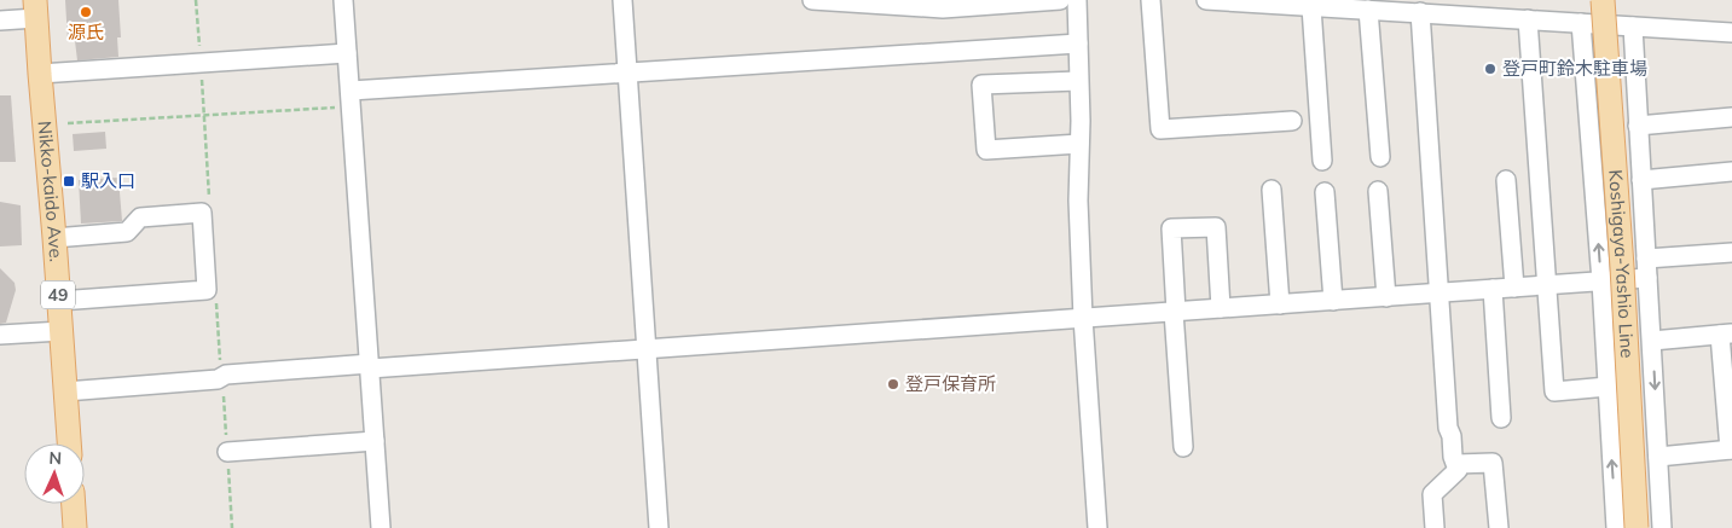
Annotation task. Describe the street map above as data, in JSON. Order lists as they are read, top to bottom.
{
  "streets": {
    "main road": ["Nikko-kaido Ave.", "Koshigaya-Yashio Line", "49"]
  },
  "places": {
    "other": ["源氏", "登戸町鈴木駐車場", "登戸保育所"],
    "transit": ["駅入口"]
  },
  "north": "top"
}
